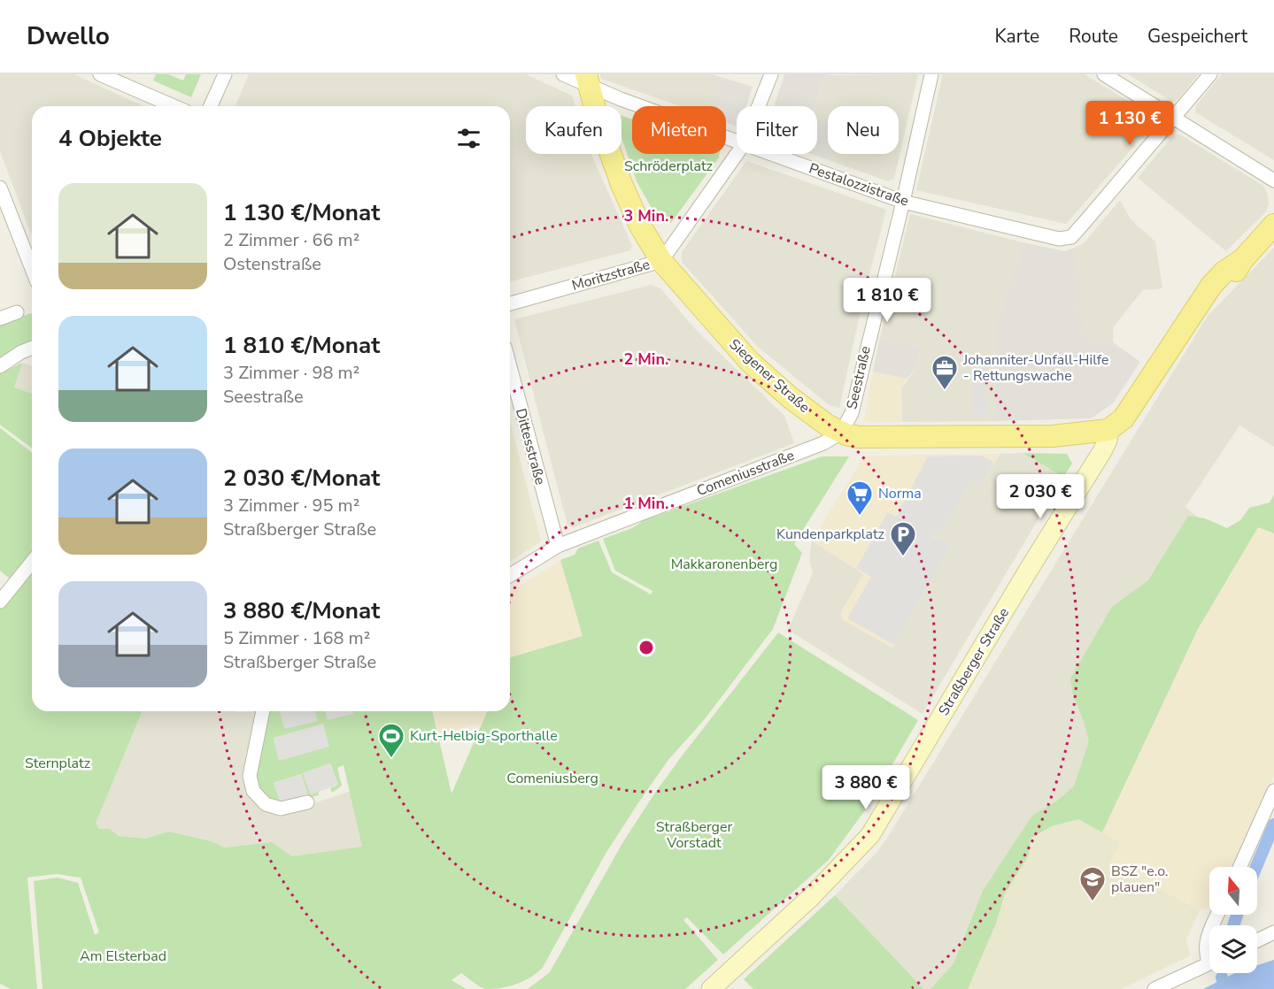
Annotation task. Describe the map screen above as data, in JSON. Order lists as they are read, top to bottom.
{
  "streets": {
    "main road": ["Siegener Straße", "Straßberger Straße"],
    "street": [
      "Pestalozzistraße",
      "Moritzstraße",
      "Seestraße",
      "Dittesstraße",
      "Comeniusstraße"
    ]
  },
  "crossings": [
    ["Pestalozzistraße", "Siegener Straße"],
    ["Pestalozzistraße", "Seestraße"],
    ["Moritzstraße", "Siegener Straße"],
    ["Siegener Straße", "Seestraße"],
    ["Siegener Straße", "Comeniusstraße"],
    ["Siegener Straße", "Straßberger Straße"],
    ["Seestraße", "Comeniusstraße"],
    ["Dittesstraße", "Comeniusstraße"]
  ],
  "parks": [
    "Schröderplatz",
    "Makkaronenberg",
    "Sternplatz",
    "Comeniusberg",
    "Straßberger Vorstadt",
    "Am Elsterbad"
  ],
  "places": {
    "office": ["Johanniter-Unfall-Hilfe - Rettungswache"],
    "supermarket": ["Norma"],
    "parking": ["Kundenparkplatz"],
    "sports": ["Kurt-Helbig-Sporthalle"],
    "school or university": ["BSZ \"e.o. plauen\""]
  },
  "north": "top",
  "page": {
    "header": "Dwello",
    "nav": ["Karte", "Route", "Gespeichert"],
    "price": [
      "1 130 €",
      "1 810 €",
      "2 030 €",
      "3 880 €"
    ],
    "chip": [
      "Kaufen",
      "Mieten",
      "Filter",
      "Neu"
    ],
    "heading": "4 Objekte",
    "list": [
      {
        "name": "1 130 €/Monat",
        "note": "2 Zimmer · 66 m² · Ostenstraße"
      },
      {
        "name": "1 810 €/Monat",
        "note": "3 Zimmer · 98 m² · Seestraße"
      },
      {
        "name": "2 030 €/Monat",
        "note": "3 Zimmer · 95 m² · Straßberger Straße"
      },
      {
        "name": "3 880 €/Monat",
        "note": "5 Zimmer · 168 m² · Straßberger Straße"
      }
    ]
  },
  "rings": ["3 Min.", "2 Min.", "1 Min."]
}
